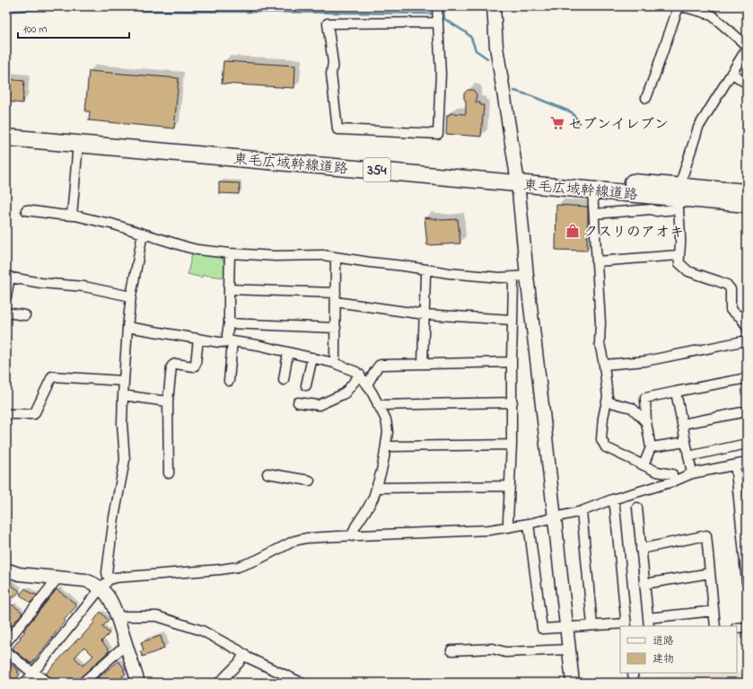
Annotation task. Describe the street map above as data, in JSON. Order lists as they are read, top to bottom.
{
  "streets": {
    "highway": ["東毛広域幹線道路", "354"]
  },
  "places": {
    "supermarket": ["セブンイレブン"],
    "shop": ["クスリのアオキ"]
  },
  "legend": ["道路", "建物"],
  "scale_bar": "100 m"
}
